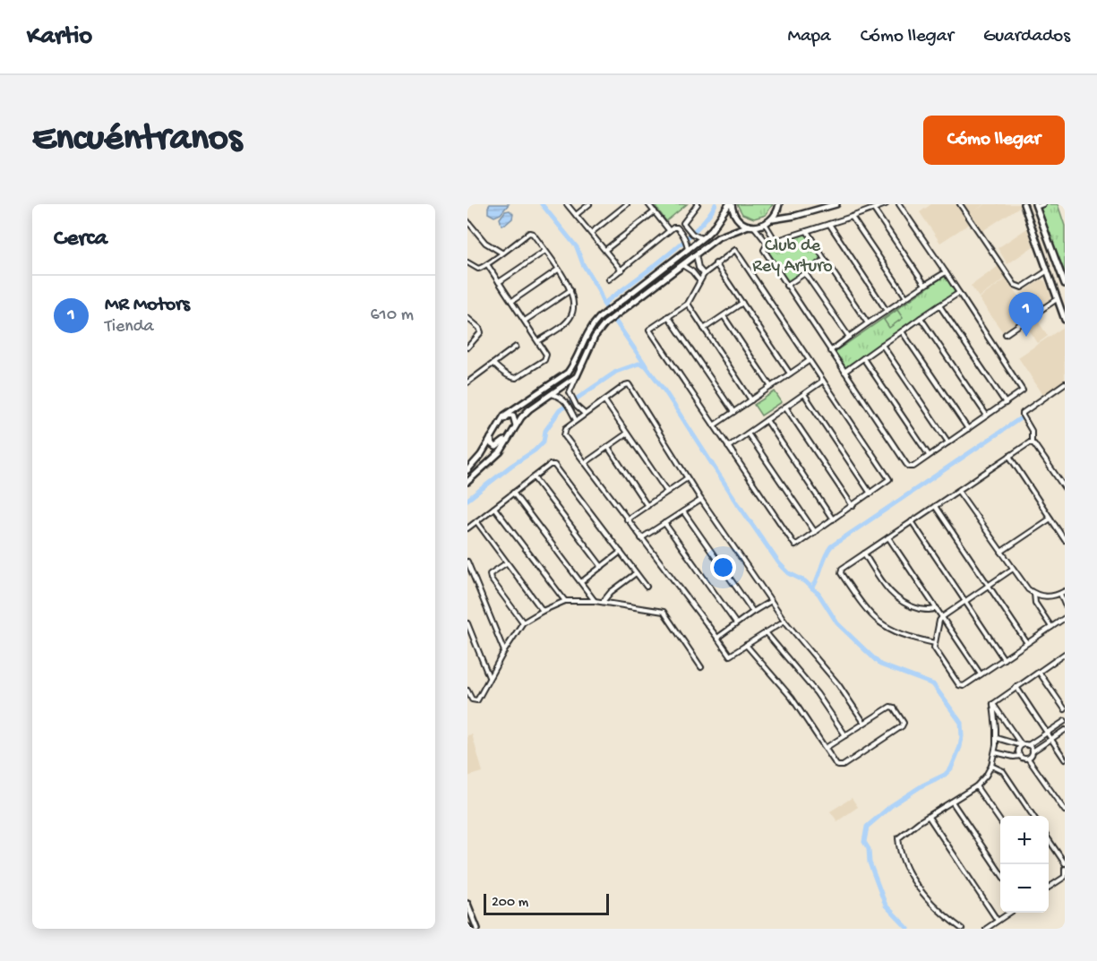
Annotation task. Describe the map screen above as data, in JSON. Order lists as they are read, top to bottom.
{
  "parks": ["Club de Rey Arturo"],
  "scale_bar": "200 m",
  "page": {
    "header": "Kartio",
    "nav": ["Mapa", "Cómo llegar", "Guardados"],
    "buttons": "Cómo llegar",
    "title": "Encuéntranos",
    "heading": "Cerca",
    "list": [
      {
        "mark": "1",
        "name": "MR Motors",
        "note": "Tienda",
        "value": "610 m"
      }
    ],
    "pins": "1",
    "map_buttons": ["+", "−"],
    "scale": "200 m"
  }
}
